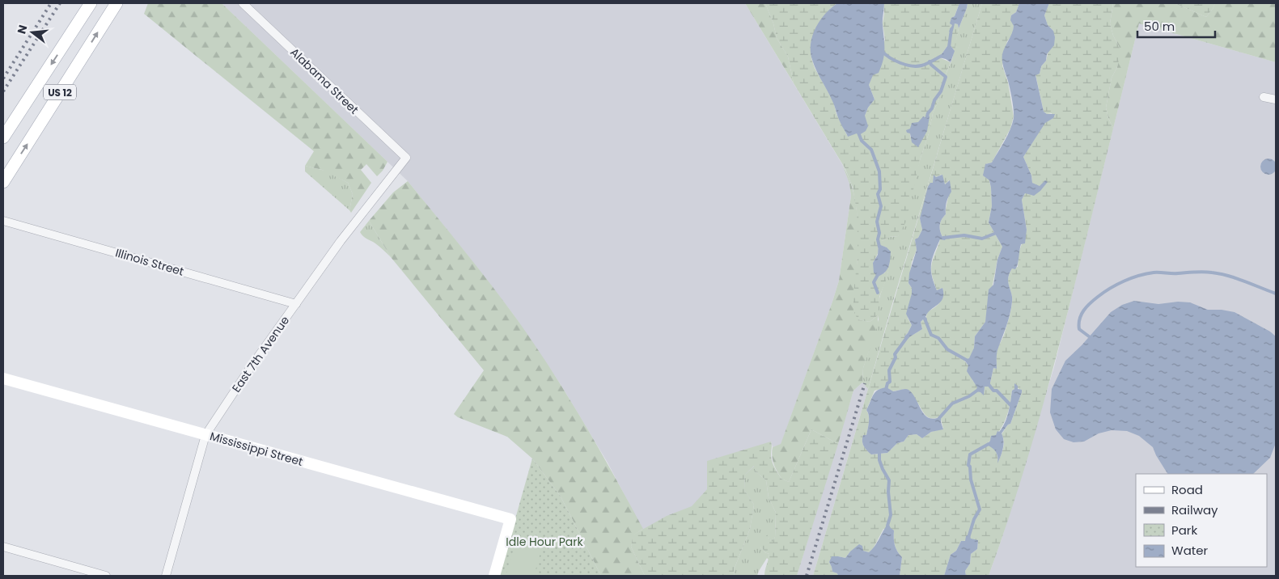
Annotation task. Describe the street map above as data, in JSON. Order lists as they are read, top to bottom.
{
  "streets": {
    "main road": ["US 12"],
    "street": [
      "Alabama Street",
      "Illinois Street",
      "East 7th Avenue",
      "Mississippi Street"
    ]
  },
  "crossings": [
    ["Alabama Street", "East 7th Avenue"],
    ["Illinois Street", "East 7th Avenue"],
    ["East 7th Avenue", "Mississippi Street"]
  ],
  "parks": ["Idle Hour Park"],
  "legend": [
    "Road",
    "Railway",
    "Park",
    "Water"
  ],
  "scale_bar": "50 m",
  "north": "left"
}
